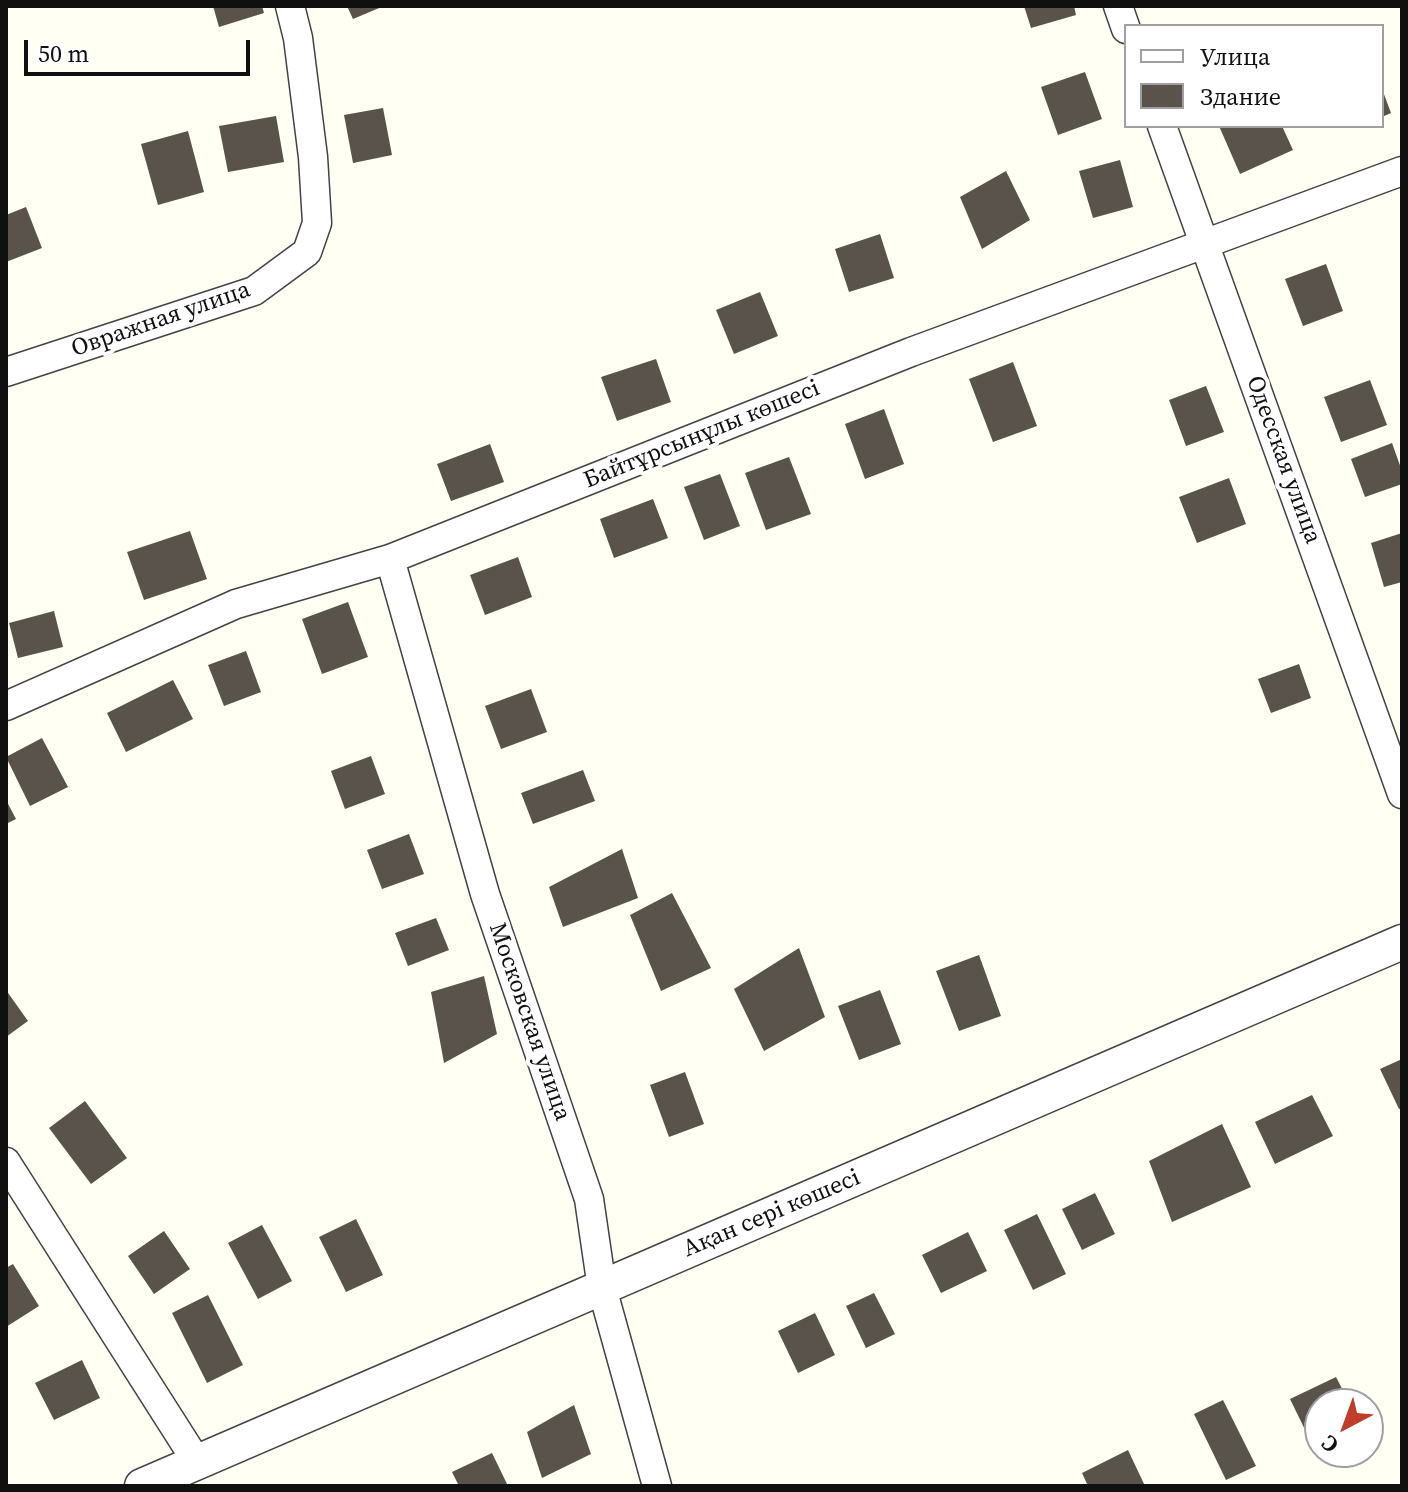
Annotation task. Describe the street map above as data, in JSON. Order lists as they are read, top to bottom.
{
  "streets": {
    "street": [
      "Овражная улица",
      "Байтұрсынұлы көшесі",
      "Одесская улица",
      "Московская улица",
      "Ақан сері көшесі"
    ]
  },
  "crossings": [
    ["Байтұрсынұлы көшесі", "Одесская улица"],
    ["Байтұрсынұлы көшесі", "Московская улица"],
    ["Московская улица", "Ақан сері көшесі"]
  ],
  "legend": ["Улица", "Здание"],
  "scale_bar": "50 m",
  "north": "bottom left"
}
